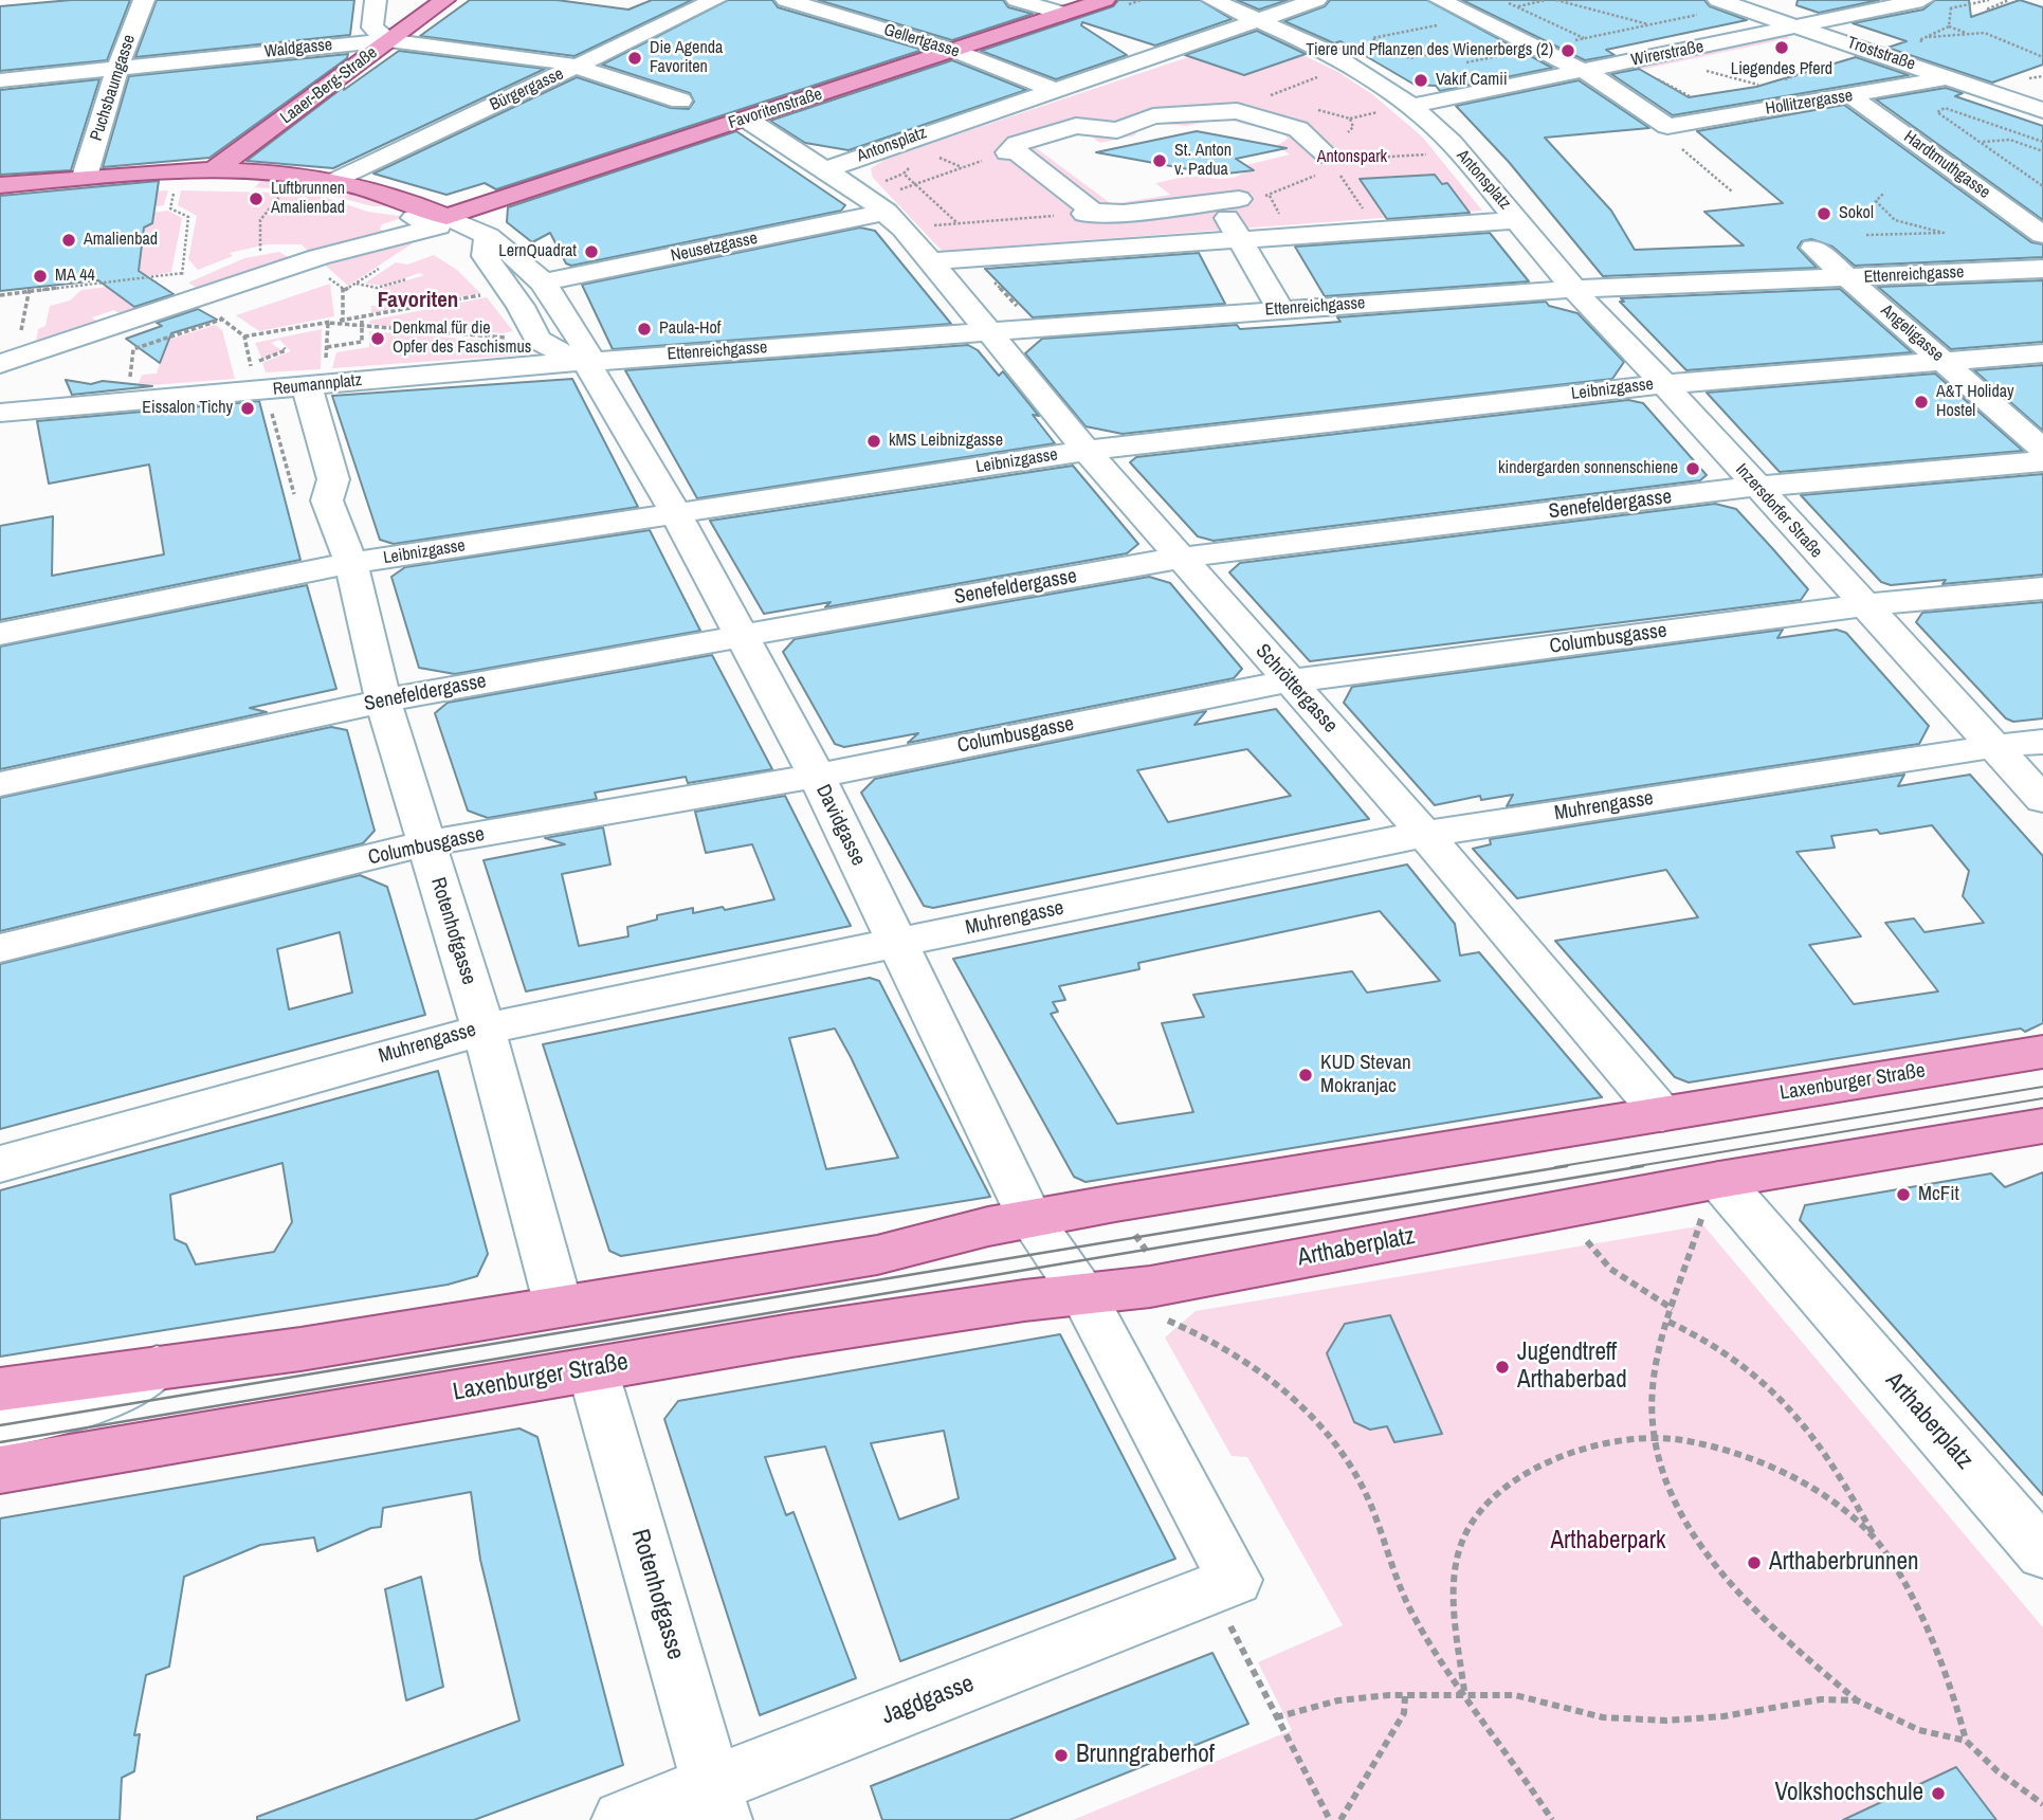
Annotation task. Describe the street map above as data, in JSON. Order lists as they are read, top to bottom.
{
  "streets": {
    "main road": [
      "Laaer-Berg-Straße",
      "Favoritenstraße",
      "Laxenburger Straße",
      "Arthaberplatz"
    ],
    "street": [
      "Gellertgasse",
      "Waldgasse",
      "Wirerstraße",
      "Troststraße",
      "Puchsbaumgasse",
      "Bürgergasse",
      "Hollitzergasse",
      "Antonsplatz",
      "Hardtmuthgasse",
      "Neusetzgasse",
      "Ettenreichgasse",
      "Angeligasse",
      "Reumannplatz",
      "Leibnizgasse",
      "Senefeldergasse",
      "Inzersdorfer Straße",
      "Columbusgasse",
      "Schröttergasse",
      "Muhrengasse",
      "Davidgasse",
      "Rotenhofgasse",
      "Jagdgasse"
    ]
  },
  "crossings": [
    ["Gellertgasse", "Favoritenstraße"],
    ["Gellertgasse", "Antonsplatz"],
    ["Waldgasse", "Laaer-Berg-Straße"],
    ["Waldgasse", "Puchsbaumgasse"],
    ["Waldgasse", "Bürgergasse"],
    ["Wirerstraße", "Troststraße"],
    ["Wirerstraße", "Antonsplatz"],
    ["Troststraße", "Hollitzergasse"],
    ["Hollitzergasse", "Hardtmuthgasse"],
    ["Antonsplatz", "Neusetzgasse"],
    ["Antonsplatz", "Inzersdorfer Straße"],
    ["Antonsplatz", "Schröttergasse"],
    ["Ettenreichgasse", "Angeligasse"],
    ["Ettenreichgasse", "Reumannplatz"],
    ["Ettenreichgasse", "Inzersdorfer Straße"],
    ["Ettenreichgasse", "Schröttergasse"],
    ["Ettenreichgasse", "Davidgasse"],
    ["Angeligasse", "Leibnizgasse"],
    ["Reumannplatz", "Davidgasse"],
    ["Reumannplatz", "Rotenhofgasse"],
    ["Leibnizgasse", "Inzersdorfer Straße"],
    ["Leibnizgasse", "Schröttergasse"],
    ["Leibnizgasse", "Davidgasse"],
    ["Leibnizgasse", "Rotenhofgasse"],
    ["Senefeldergasse", "Inzersdorfer Straße"],
    ["Senefeldergasse", "Schröttergasse"],
    ["Senefeldergasse", "Davidgasse"],
    ["Senefeldergasse", "Rotenhofgasse"],
    ["Inzersdorfer Straße", "Columbusgasse"],
    ["Inzersdorfer Straße", "Muhrengasse"],
    ["Columbusgasse", "Schröttergasse"],
    ["Columbusgasse", "Davidgasse"],
    ["Columbusgasse", "Rotenhofgasse"],
    ["Schröttergasse", "Muhrengasse"],
    ["Schröttergasse", "Laxenburger Straße"],
    ["Muhrengasse", "Davidgasse"],
    ["Muhrengasse", "Rotenhofgasse"],
    ["Davidgasse", "Laxenburger Straße"],
    ["Davidgasse", "Arthaberplatz"],
    ["Rotenhofgasse", "Laxenburger Straße"],
    ["Rotenhofgasse", "Jagdgasse"],
    ["Laxenburger Straße", "Arthaberplatz"]
  ],
  "districts": ["Favoriten"],
  "parks": ["Antonspark", "Arthaberpark"],
  "places": [
    "Liegendes Pferd",
    "Tiere und Pflanzen des Wienerbergs (2)",
    "Die Agenda Favoriten",
    "Vakıf Camii",
    "St. Anton v. Padua",
    "Luftbrunnen Amalienbad",
    "Sokol",
    "Amalienbad",
    "LernQuadrat",
    "MA 44",
    "Paula-Hof",
    "Denkmal für die Opfer des Faschismus",
    "A&T Holiday Hostel",
    "Eissalon Tichy",
    "kMS Leibnizgasse",
    "kindergarden sonnenschiene",
    "KUD Stevan Mokranjac",
    "McFit",
    "Jugendtreff Arthaberbad",
    "Arthaberbrunnen",
    "Brunngraberhof",
    "Volkshochschule"
  ]
}
